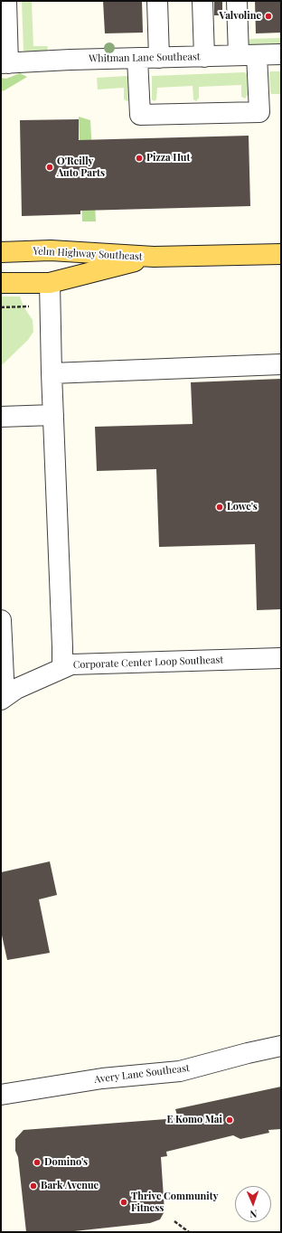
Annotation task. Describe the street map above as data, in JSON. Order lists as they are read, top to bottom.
{
  "streets": {
    "main road": ["Yelm Highway Southeast"],
    "street": ["Whitman Lane Southeast", "Corporate Center Loop Southeast", "Avery Lane Southeast"]
  },
  "places": [
    "Valvoline",
    "Pizza Hut",
    "O'Reilly Auto Parts",
    "Lowe's",
    "E Komo Mai",
    "Domino's",
    "Bark Avenue",
    "Thrive Community Fitness"
  ],
  "north": "bottom"
}
